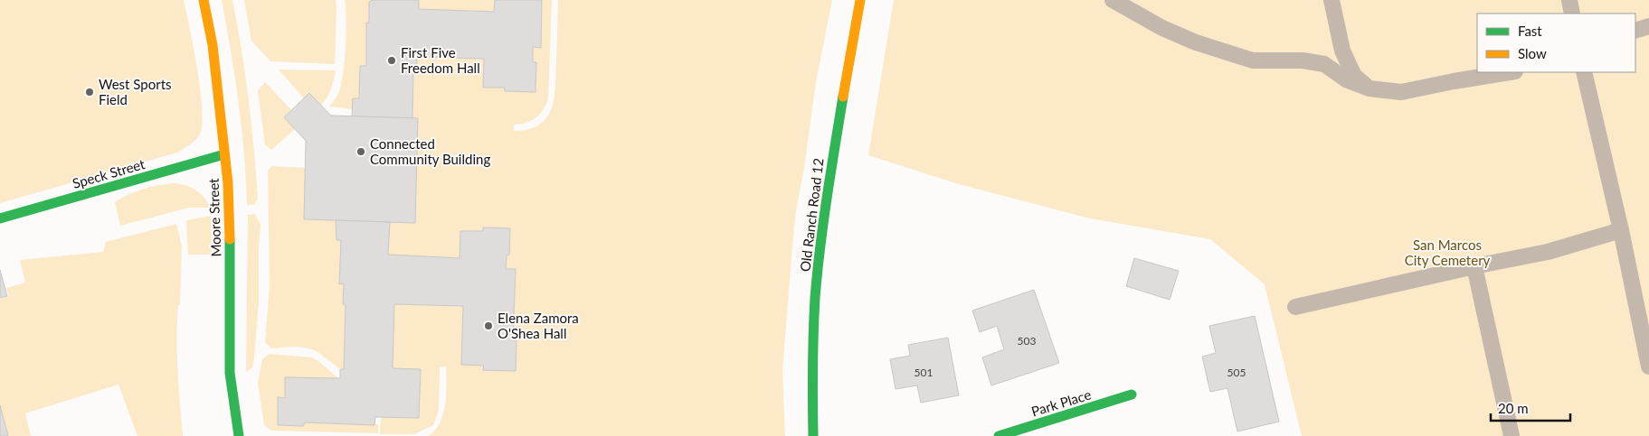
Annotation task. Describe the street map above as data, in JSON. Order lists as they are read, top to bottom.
{
  "streets": {
    "street": [
      "Speck Street",
      "Old Ranch Road 12",
      "Moore Street",
      "Park Place"
    ]
  },
  "crossings": [
    ["Speck Street", "Moore Street"]
  ],
  "parks": ["San Marcos City Cemetery"],
  "places": [
    "First Five Freedom Hall",
    "West Sports Field",
    "Connected Community Building",
    "Elena Zamora O'Shea Hall"
  ],
  "house_numbers": ["503", "501", "505"],
  "legend": ["Fast", "Slow"],
  "scale_bar": "20 m"
}
